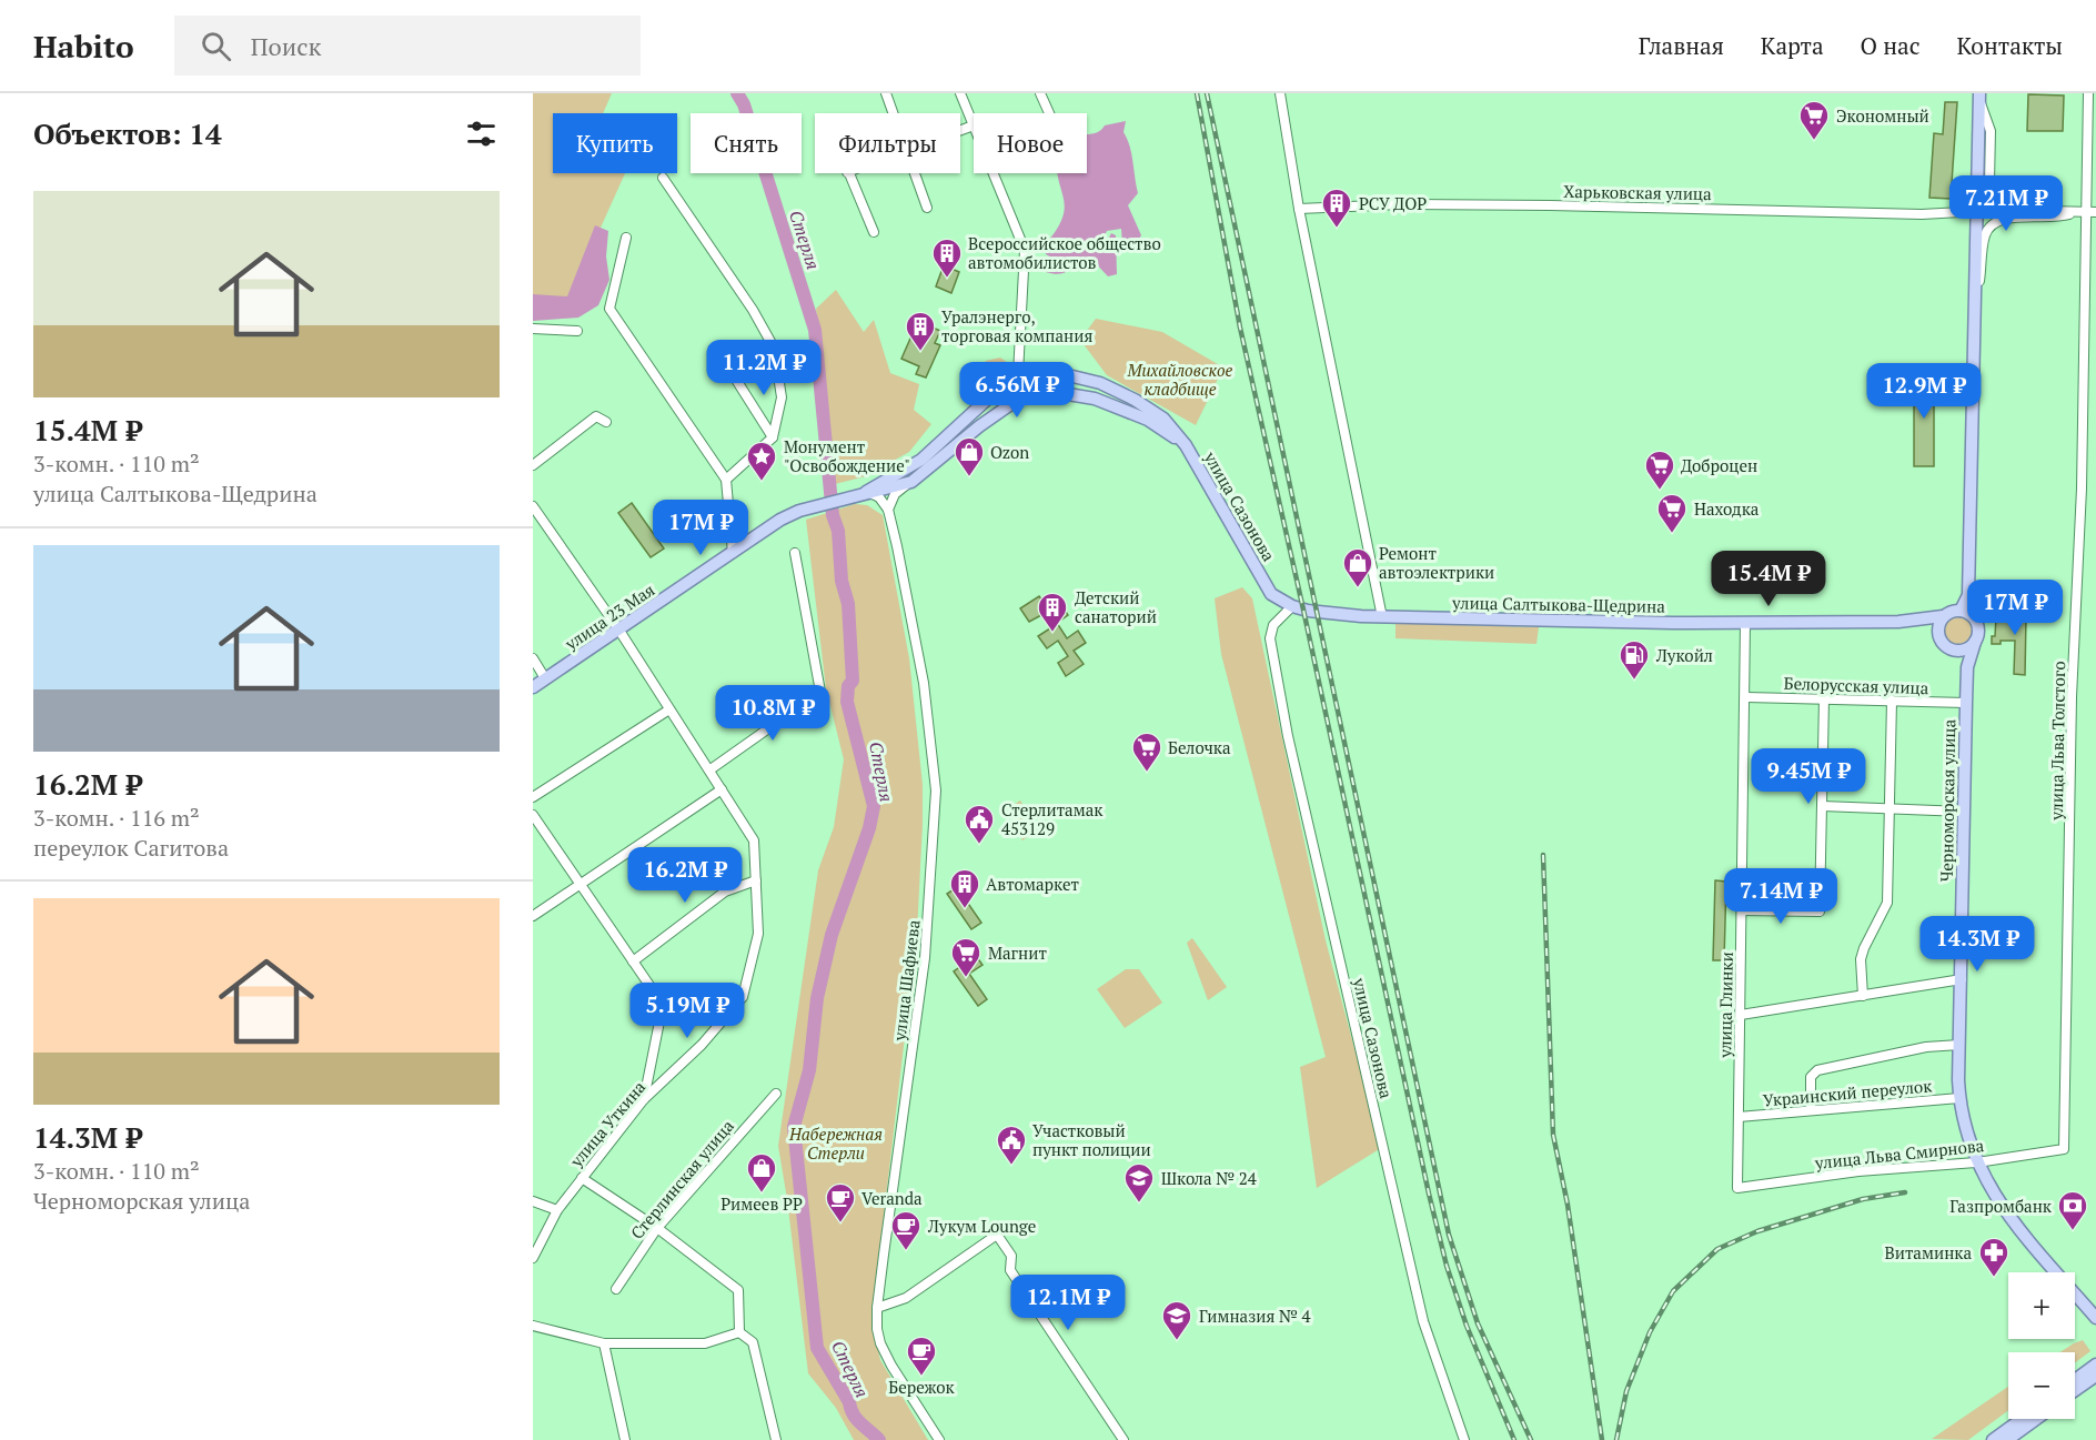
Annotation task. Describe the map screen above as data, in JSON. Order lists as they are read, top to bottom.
{
  "streets": {
    "main road": [
      "улица Сазонова",
      "улица Салтыкова-Щедрина",
      "улица 23 Мая",
      "Черноморская улица"
    ],
    "street": [
      "Харьковская улица",
      "Белорусская улица",
      "улица Льва Толстого",
      "улица Шафиева",
      "улица Глинки",
      "Украинский переулок",
      "улица Уткина",
      "улица Льва Смирнова",
      "Стерлинская улица"
    ]
  },
  "crossings": [
    ["улица Сазонова", "улица Салтыкова-Щедрина"],
    ["улица Сазонова", "улица 23 Мая"],
    ["улица Салтыкова-Щедрина", "Черноморская улица"],
    ["улица Салтыкова-Щедрина", "улица Глинки"],
    ["улица 23 Мая", "улица Уткина"],
    ["Белорусская улица", "Черноморская улица"],
    ["Белорусская улица", "улица Глинки"],
    ["улица Льва Толстого", "улица Льва Смирнова"],
    ["Черноморская улица", "Украинский переулок"],
    ["Черноморская улица", "улица Льва Смирнова"],
    ["улица Глинки", "Украинский переулок"],
    ["улица Глинки", "улица Льва Смирнова"]
  ],
  "water": ["Стерля"],
  "parks": ["Михайловское кладбище", "Набережная Стерли"],
  "places": {
    "supermarket": [
      "Экономный",
      "Доброцен",
      "Находка",
      "Белочка",
      "Магнит"
    ],
    "building": [
      "РСУ ДОР",
      "Всероссийское общество автомобилистов",
      "Уралэнерго, торговая компания",
      "Детский санаторий",
      "Автомаркет"
    ],
    "shop": ["Ozon", "Ремонт автоэлектрики", "Римеев РР"],
    "place": ["Монумент \"Освобождение\""],
    "fuel station": ["Лукойл"],
    "public building": ["Стерлитамак 453129", "Участковый пункт полиции"],
    "school or university": ["Школа № 24", "Гимназия № 4"],
    "cafe": ["Veranda", "Лукум Lounge", "Бережок"],
    "bank": ["Газпромбанк"],
    "pharmacy": ["Витаминка"]
  },
  "page": {
    "header": "Habito",
    "search": "Поиск",
    "nav": [
      "Главная",
      "Карта",
      "О нас",
      "Контакты"
    ],
    "heading": "Объектов: 14",
    "chip": [
      "Купить",
      "Снять",
      "Фильтры",
      "Новое"
    ],
    "list": [
      {
        "name": "15.4M ₽",
        "note": "3-комн. · 110 m² · улица Салтыкова-Щедрина"
      },
      {
        "name": "16.2M ₽",
        "note": "3-комн. · 116 m² · переулок Сагитова"
      },
      {
        "name": "14.3M ₽",
        "note": "3-комн. · 110 m² · Черноморская улица"
      }
    ],
    "price": [
      "7.21M ₽",
      "11.2M ₽",
      "6.56M ₽",
      "12.9M ₽",
      "17M ₽",
      "15.4M ₽",
      "17M ₽",
      "10.8M ₽",
      "9.45M ₽",
      "16.2M ₽",
      "7.14M ₽",
      "14.3M ₽",
      "5.19M ₽",
      "12.1M ₽"
    ],
    "map_buttons": ["+", "−"]
  }
}
